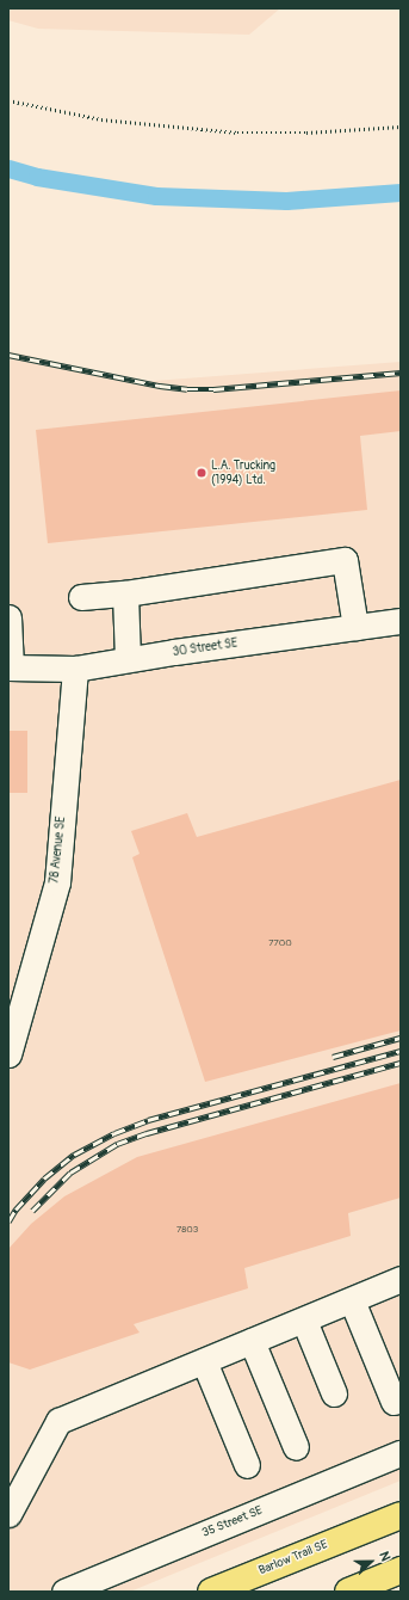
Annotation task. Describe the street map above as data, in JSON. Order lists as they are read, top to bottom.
{
  "streets": {
    "main road": ["Barlow Trail SE"],
    "street": ["30 Street SE", "78 Avenue SE", "35 Street SE"]
  },
  "crossings": [
    ["30 Street SE", "78 Avenue SE"]
  ],
  "places": ["L.A. Trucking (1994) Ltd."],
  "house_numbers": ["7700", "7803"],
  "north": "right"
}
